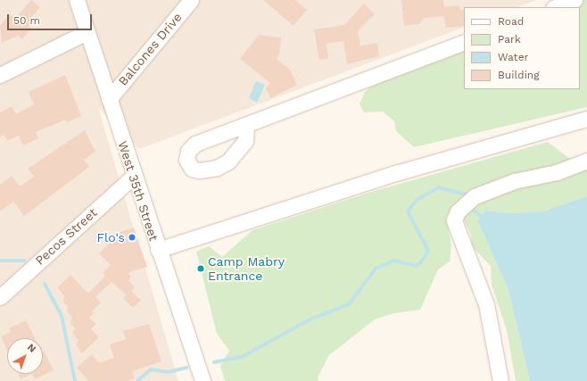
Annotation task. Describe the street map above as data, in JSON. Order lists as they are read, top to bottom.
{
  "streets": {
    "street": ["Balcones Drive", "West 35th Street", "Pecos Street"]
  },
  "crossings": [
    ["Balcones Drive", "West 35th Street"],
    ["West 35th Street", "Pecos Street"]
  ],
  "places": ["Flo's", "Camp Mabry Entrance"],
  "legend": [
    "Road",
    "Park",
    "Water",
    "Building"
  ],
  "scale_bar": "50 m",
  "north": "top right"
}
